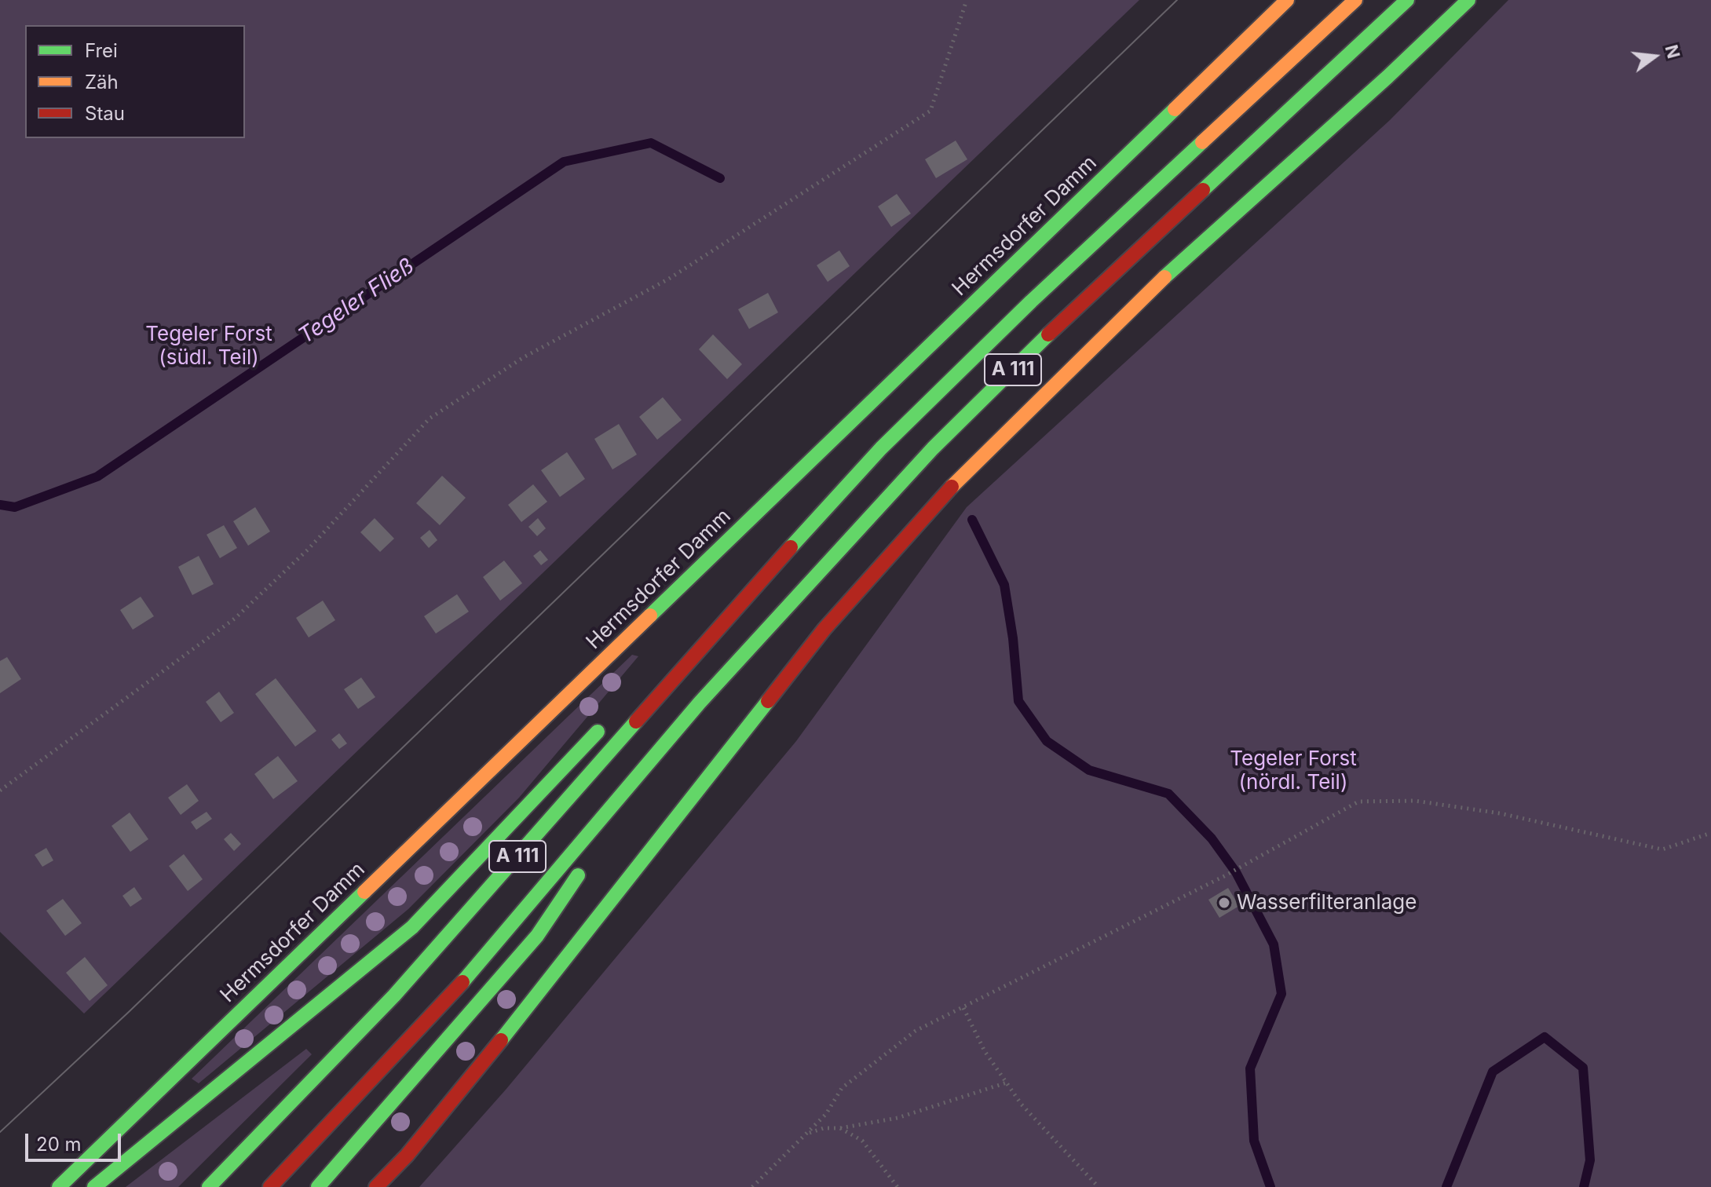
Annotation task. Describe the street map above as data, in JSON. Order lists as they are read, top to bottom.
{
  "streets": {
    "main road": ["Hermsdorfer Damm", "A 111"]
  },
  "water": ["Tegeler Fließ"],
  "parks": ["Tegeler Forst (südl. Teil)", "Tegeler Forst (nördl. Teil)"],
  "places": ["Wasserfilteranlage"],
  "legend": ["Frei", "Zäh", "Stau"],
  "scale_bar": "20 m",
  "north": "right"
}
